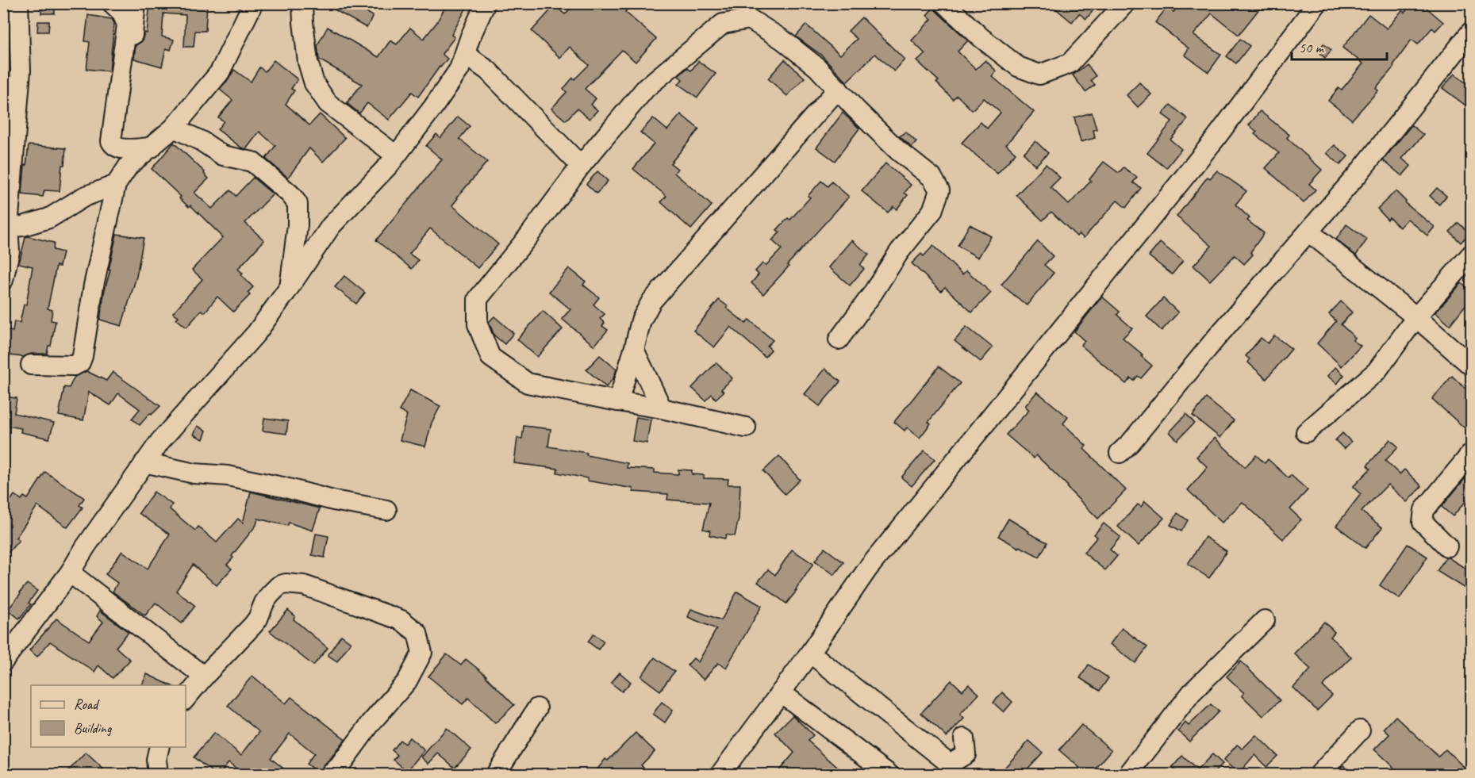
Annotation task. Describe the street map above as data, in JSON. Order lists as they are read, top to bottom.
{
  "legend": ["Road", "Building"],
  "scale_bar": "50 m"
}
